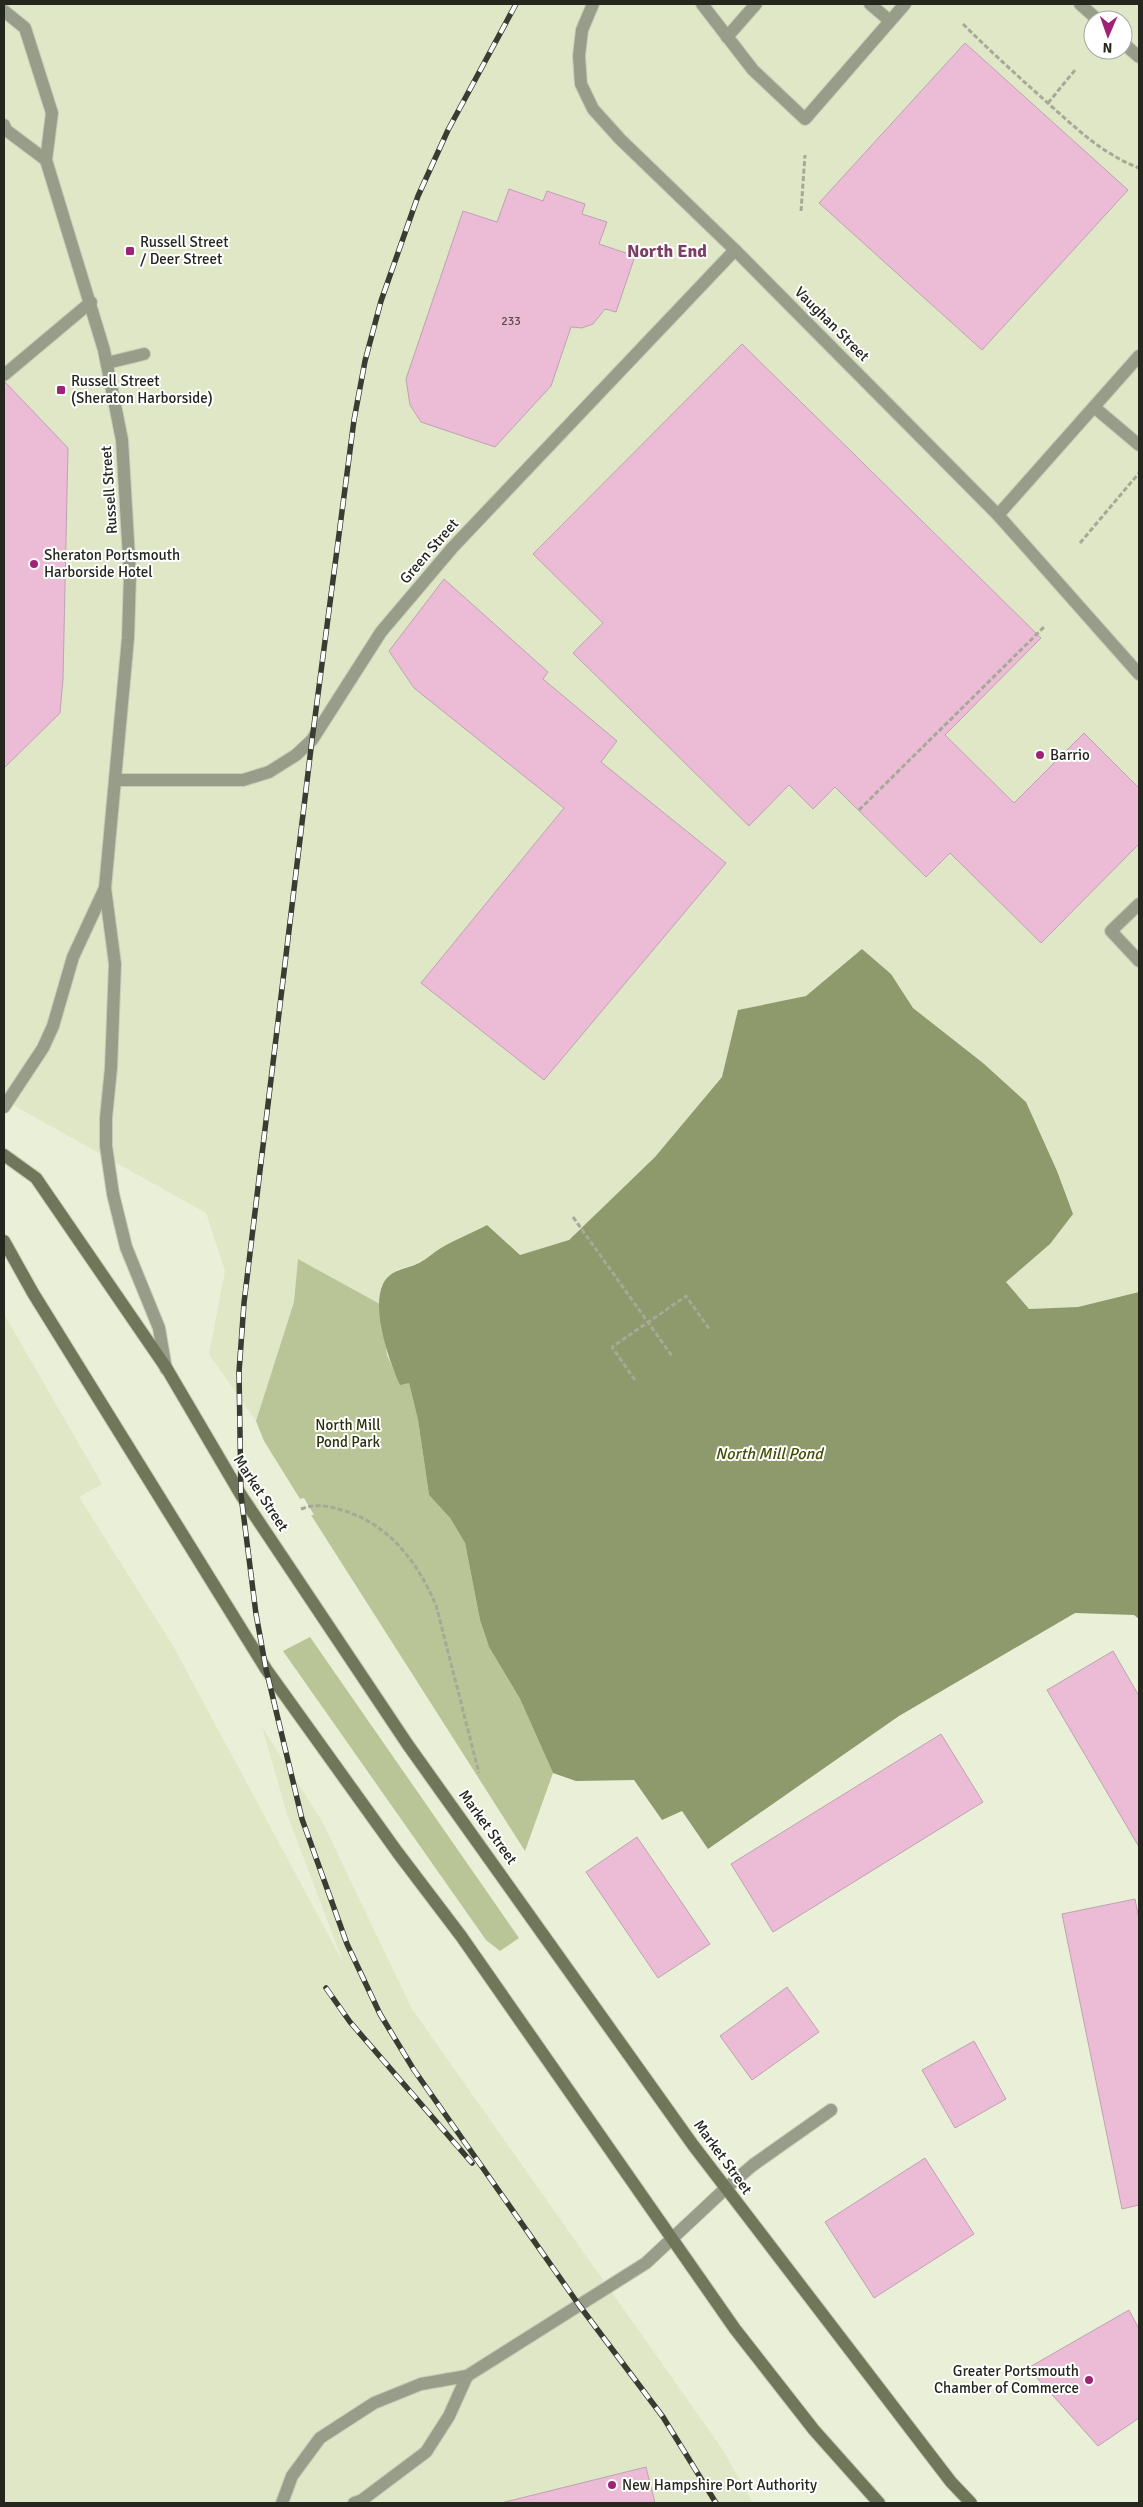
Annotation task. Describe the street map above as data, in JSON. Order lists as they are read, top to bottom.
{
  "streets": {
    "main road": ["Market Street"],
    "street": ["Vaughan Street", "Russell Street", "Green Street"]
  },
  "crossings": [
    ["Vaughan Street", "Green Street"],
    ["Russell Street", "Green Street"]
  ],
  "districts": ["North End"],
  "water": ["North Mill Pond"],
  "parks": ["North Mill Pond Park"],
  "places": {
    "transit": ["Russell Street / Deer Street", "Russell Street (Sheraton Harborside)"],
    "other": [
      "Sheraton Portsmouth Harborside Hotel",
      "Barrio",
      "Greater Portsmouth Chamber of Commerce",
      "New Hampshire Port Authority"
    ]
  },
  "house_numbers": ["233"],
  "north": "bottom"
}
